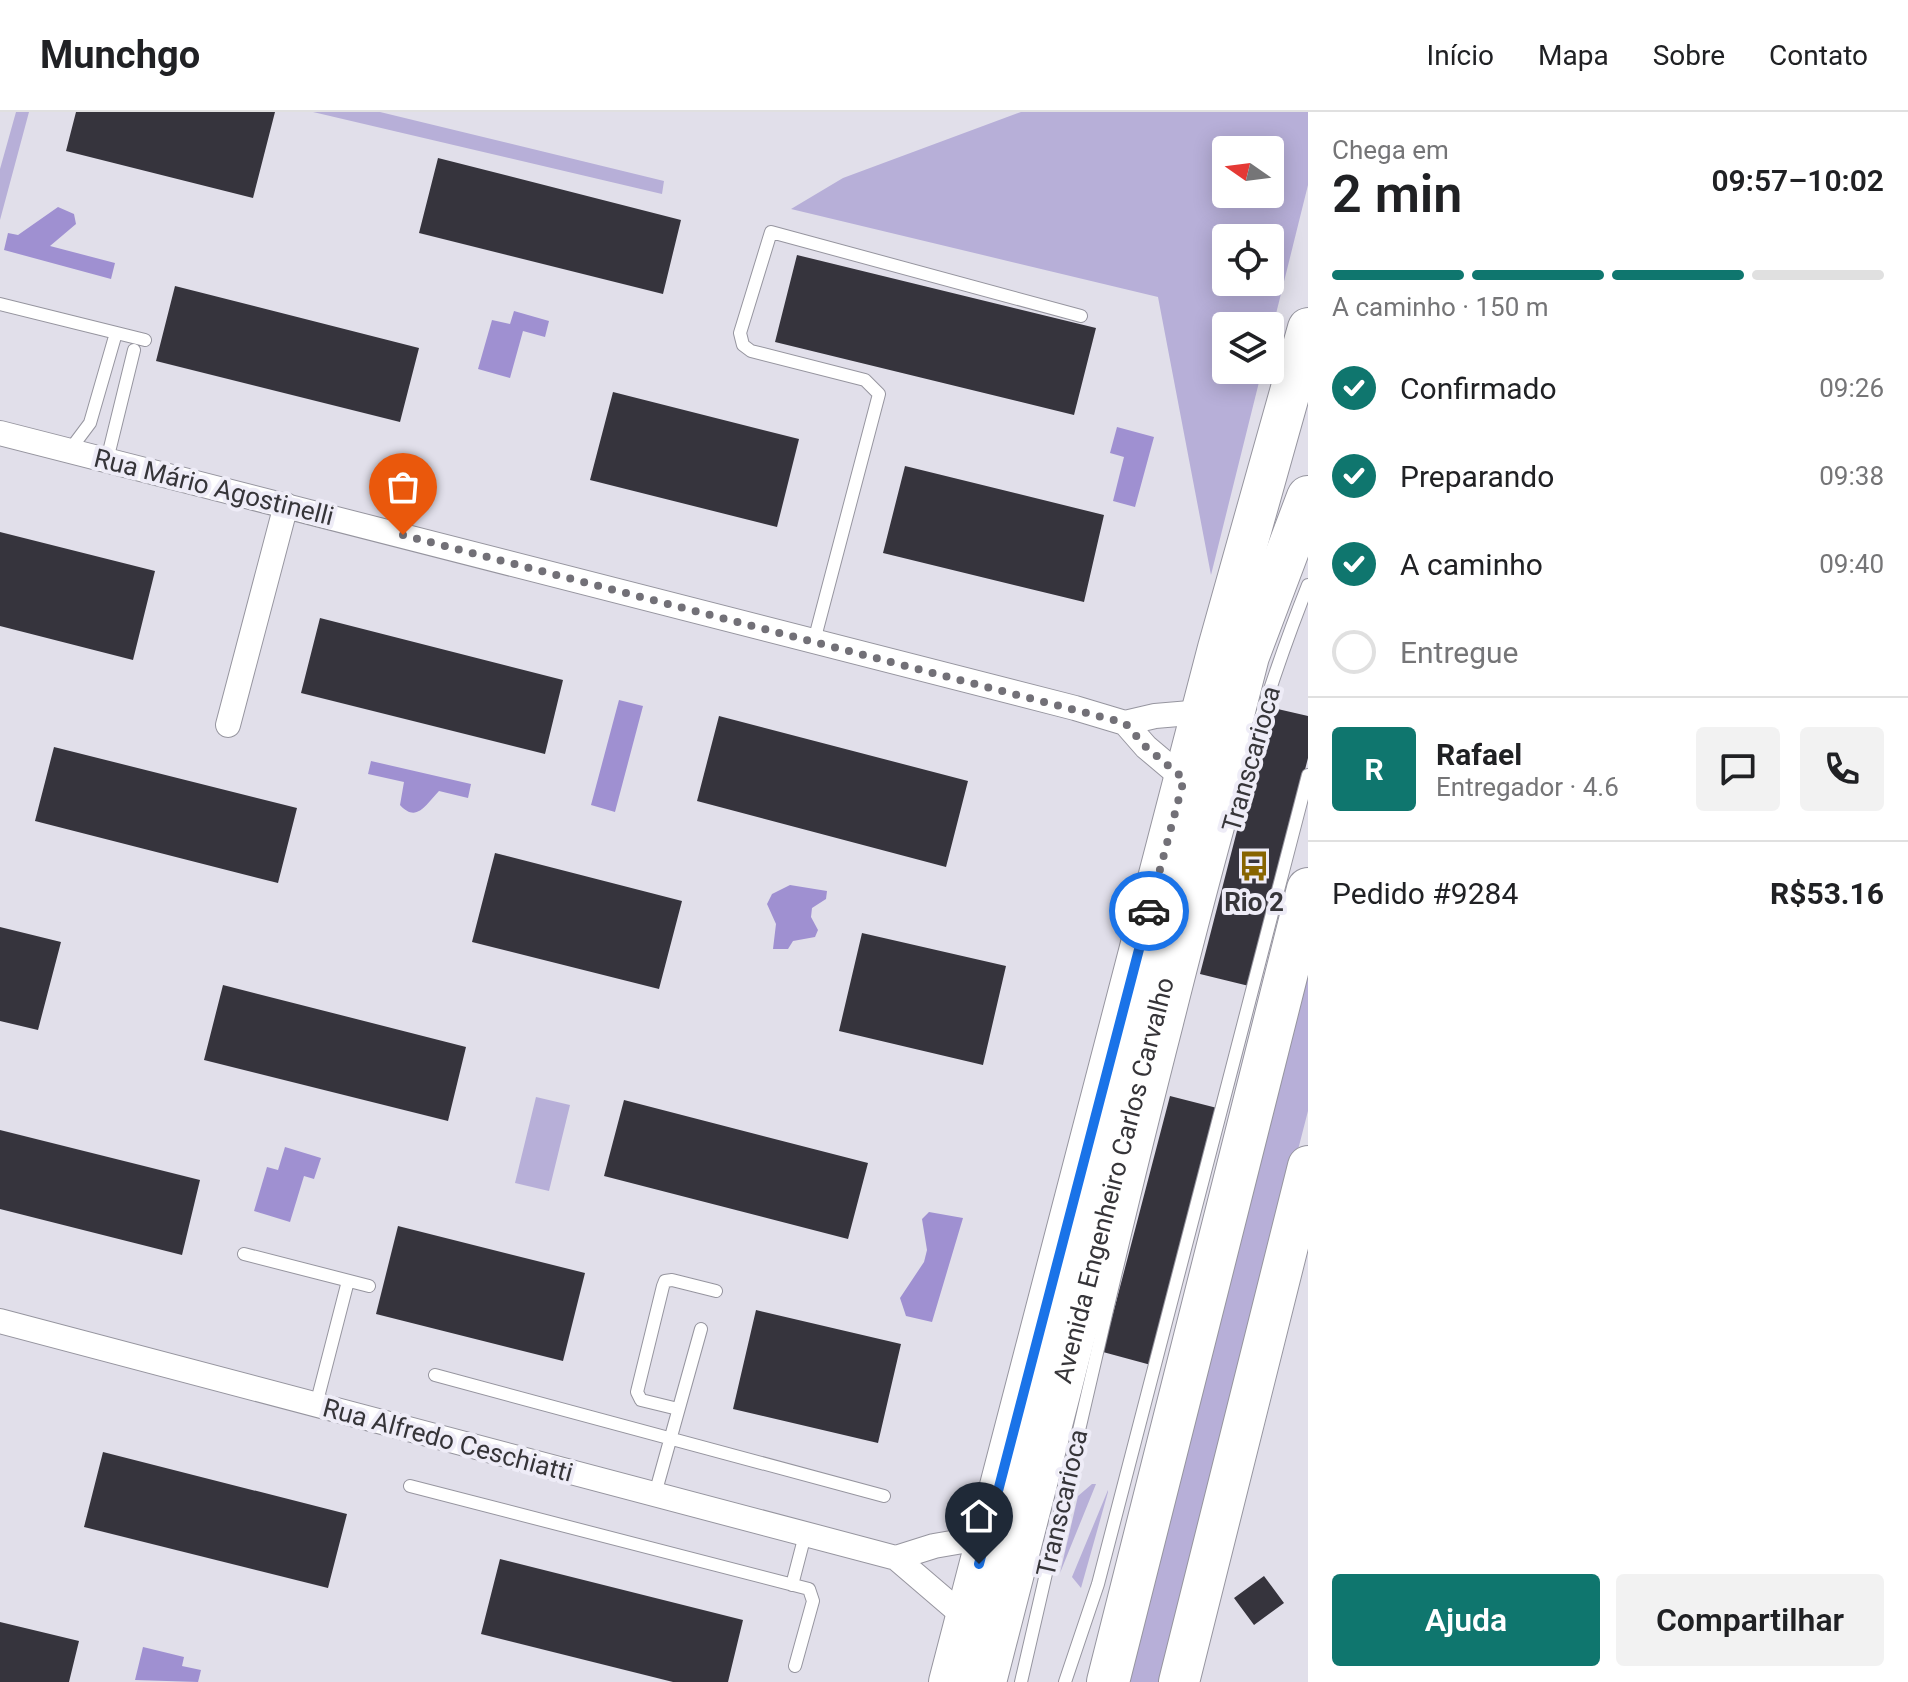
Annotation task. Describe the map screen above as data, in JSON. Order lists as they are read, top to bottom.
{
  "streets": {
    "highway": ["Avenida Engenheiro Carlos Carvalho"],
    "street": ["Rua Mário Agostinelli", "Rua Alfredo Ceschiatti"],
    "lane": ["Transcarioca"]
  },
  "crossings": [
    ["Rua Mário Agostinelli", "Avenida Engenheiro Carlos Carvalho"],
    ["Avenida Engenheiro Carlos Carvalho", "Rua Alfredo Ceschiatti"]
  ],
  "places": {
    "bus stop": ["Rio 2"]
  },
  "north": "left",
  "page": {
    "header": "Munchgo",
    "nav": [
      "Início",
      "Mapa",
      "Sobre",
      "Contato"
    ],
    "heading": ["2 min", "Chega em", "09:57–10:02"],
    "panel": [
      "Rafael",
      "Entregador · 4.6",
      "Pedido #9284",
      "R$53.16"
    ],
    "bar": "A caminho · 150 m",
    "list": [
      ["Confirmado", "09:26"],
      ["Preparando", "09:38"],
      ["A caminho", "09:40"],
      "Entregue"
    ],
    "round": "R",
    "buttons": ["Ajuda", "Compartilhar"]
  }
}
